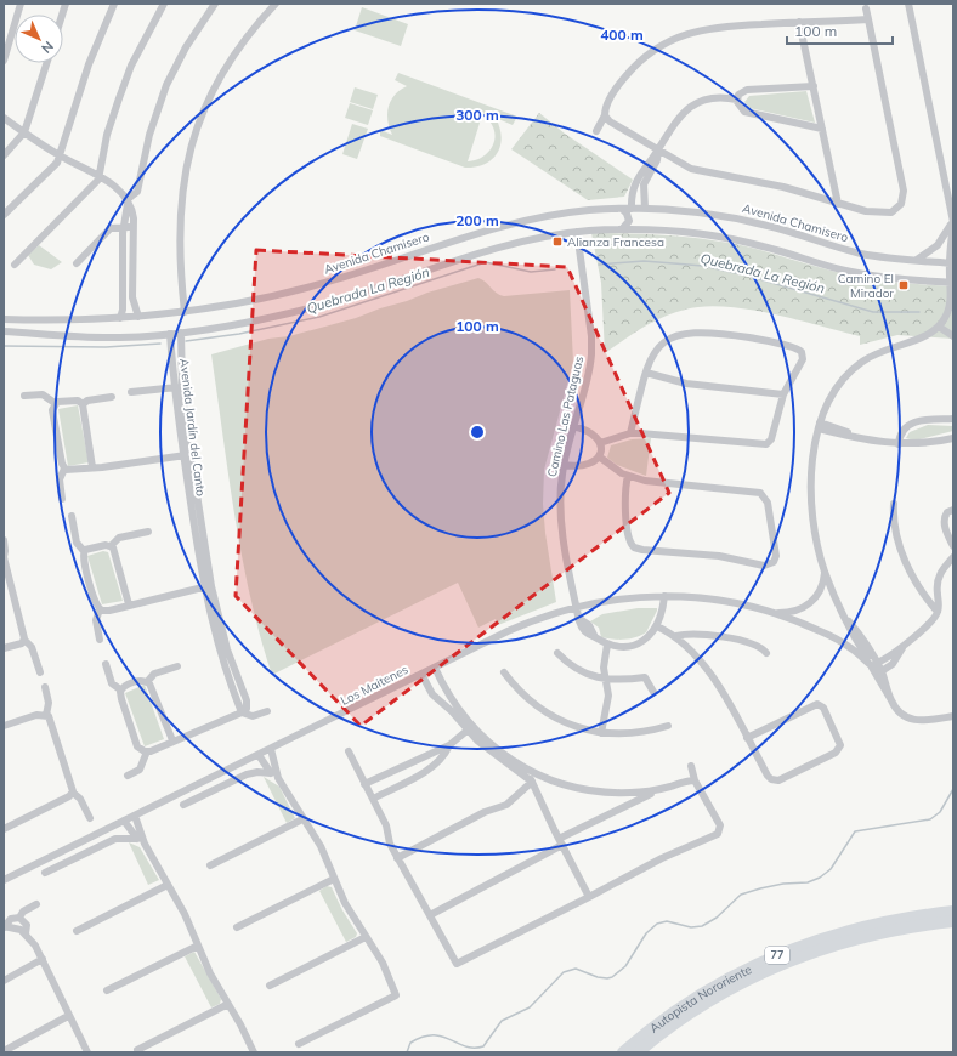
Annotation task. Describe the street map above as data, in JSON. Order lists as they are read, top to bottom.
{
  "streets": {
    "highway": ["77", "Autopista Nororiente"],
    "street": [
      "Avenida Chamisero",
      "Camino Las Pataguas",
      "Avenida Jardín del Canto",
      "Los Maitenes"
    ]
  },
  "crossings": [
    ["Camino Las Pataguas", "Los Maitenes"]
  ],
  "water": ["Quebrada La Región"],
  "places": {
    "transit": ["Alianza Francesa", "Camino El Mirador"]
  },
  "scale_bar": "100 m",
  "north": "bottom right",
  "rings": [
    "400 m",
    "300 m",
    "200 m",
    "100 m"
  ]
}
